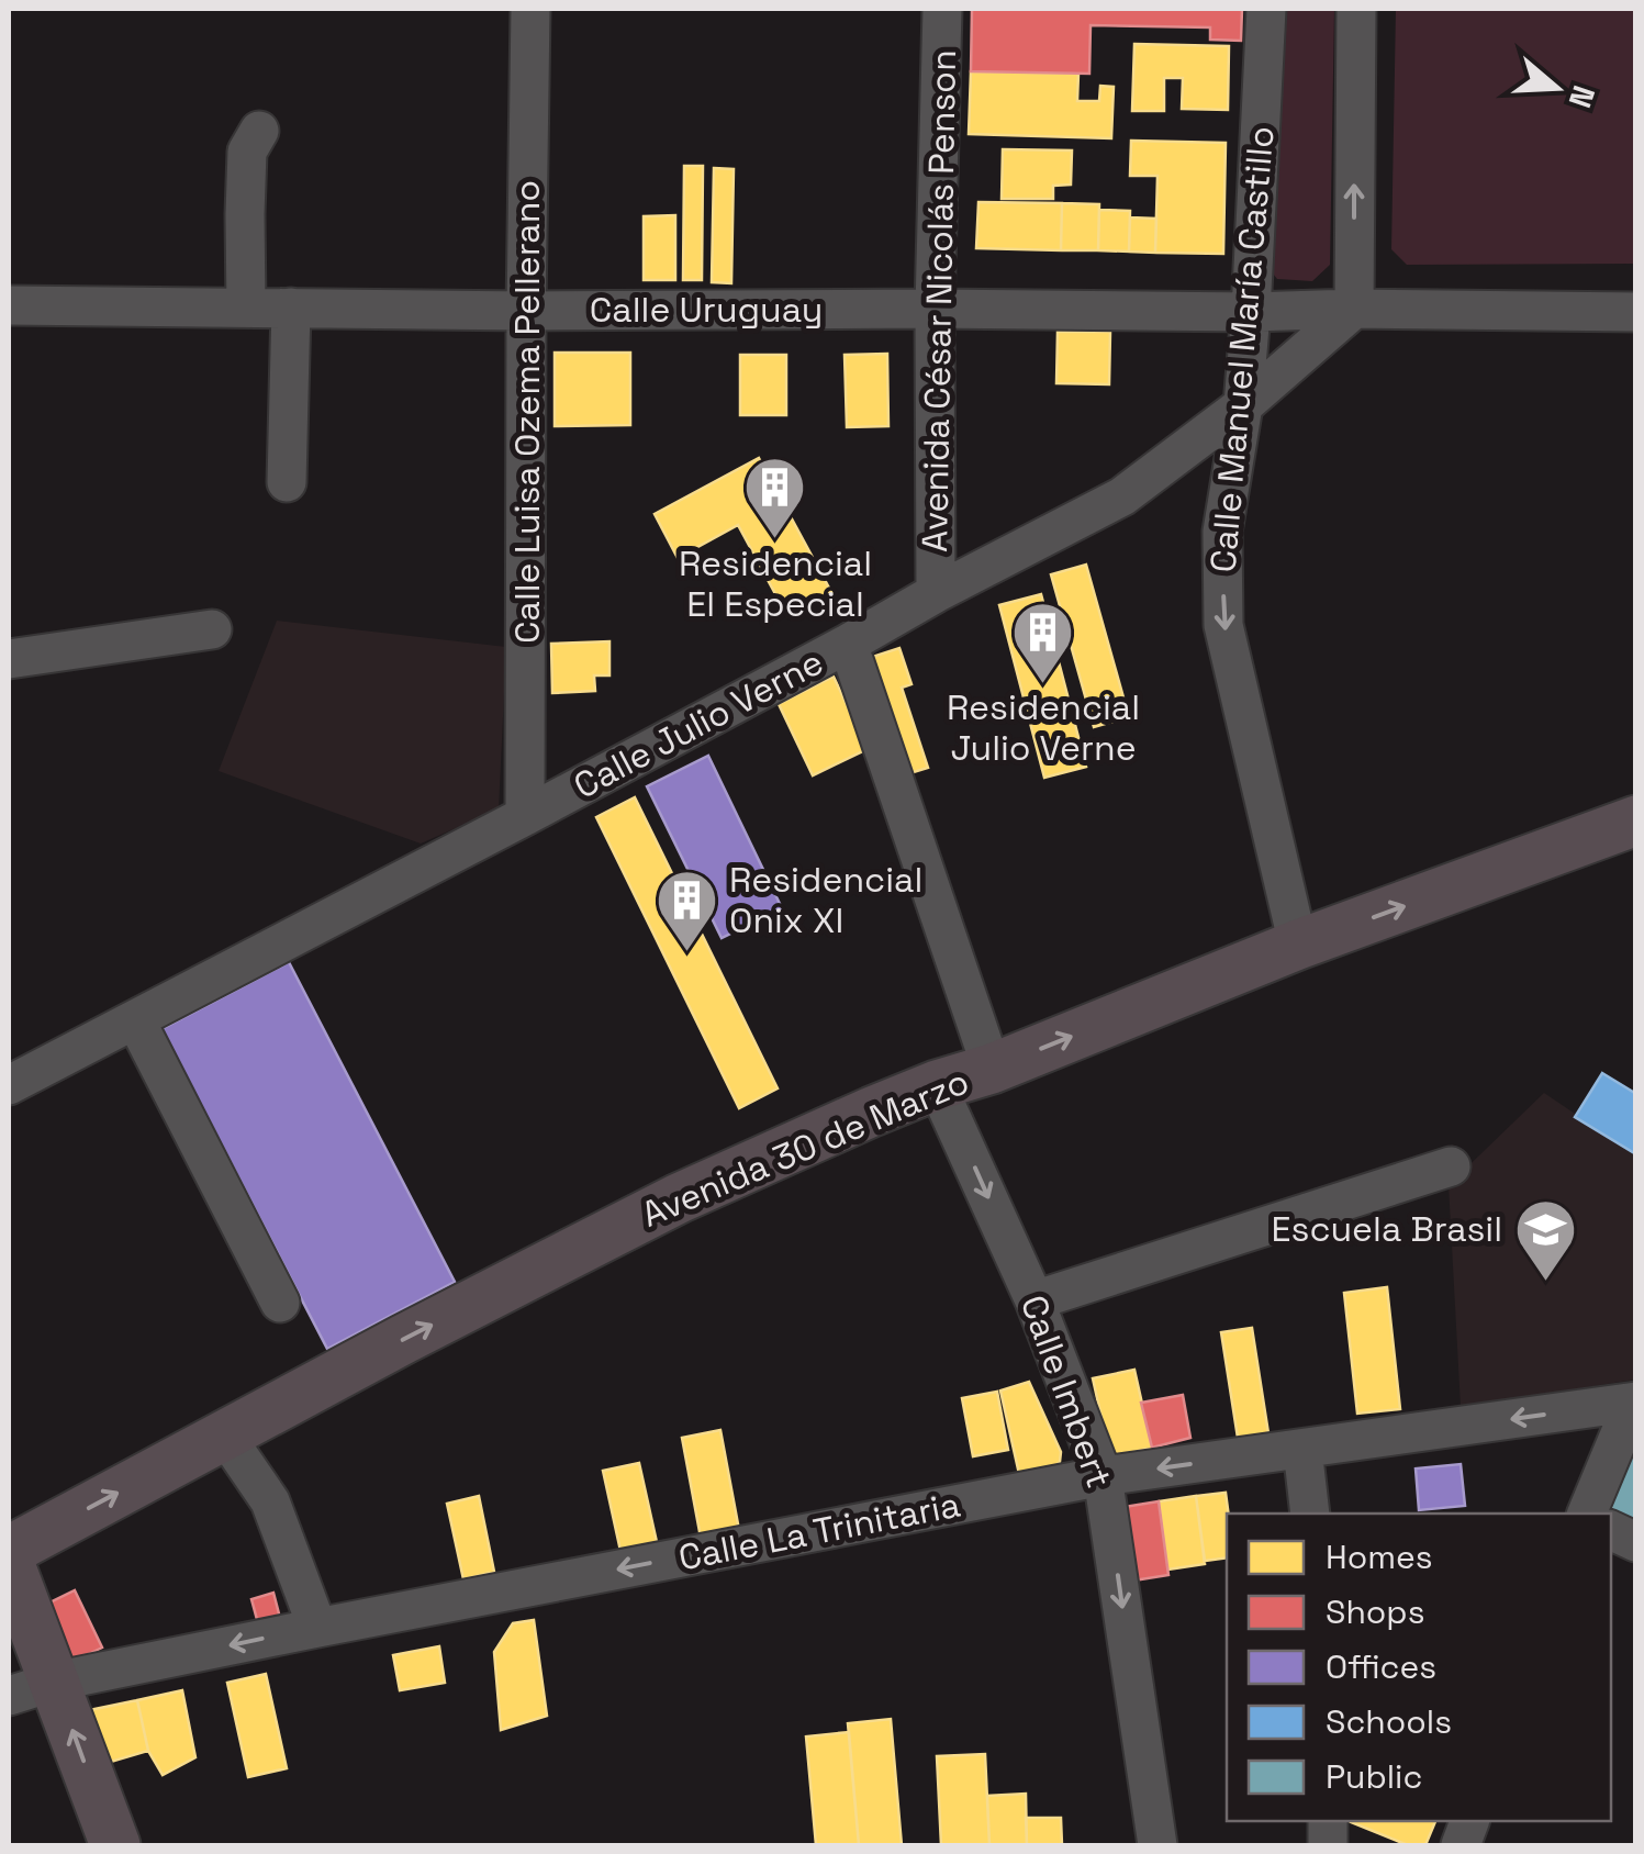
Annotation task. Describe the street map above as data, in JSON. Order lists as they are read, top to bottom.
{
  "streets": {
    "main road": ["Avenida 30 de Marzo"],
    "street": [
      "Avenida César Nicolás Penson",
      "Calle Uruguay",
      "Calle Manuel María Castillo",
      "Calle Luisa Ozema Pellerano",
      "Calle Julio Verne",
      "Calle Imbert",
      "Calle La Trinitaria"
    ]
  },
  "crossings": [
    ["Avenida César Nicolás Penson", "Calle Uruguay"],
    ["Avenida César Nicolás Penson", "Calle Julio Verne"],
    ["Calle Uruguay", "Calle Manuel María Castillo"],
    ["Calle Uruguay", "Calle Luisa Ozema Pellerano"],
    ["Calle Uruguay", "Calle Julio Verne"],
    ["Calle Manuel María Castillo", "Calle Julio Verne"],
    ["Calle Manuel María Castillo", "Avenida 30 de Marzo"],
    ["Calle Luisa Ozema Pellerano", "Calle Julio Verne"],
    ["Avenida 30 de Marzo", "Calle Imbert"],
    ["Calle Imbert", "Calle La Trinitaria"]
  ],
  "one_way": [
    "Calle Manuel María Castillo",
    "Avenida 30 de Marzo",
    "Calle Imbert",
    "Calle La Trinitaria"
  ],
  "places": {
    "building": ["Residencial El Especial", "Residencial Julio Verne", "Residencial Onix XI"],
    "school or university": ["Escuela Brasil"]
  },
  "legend": [
    "Homes",
    "Shops",
    "Offices",
    "Schools",
    "Public"
  ],
  "north": "right"
}
